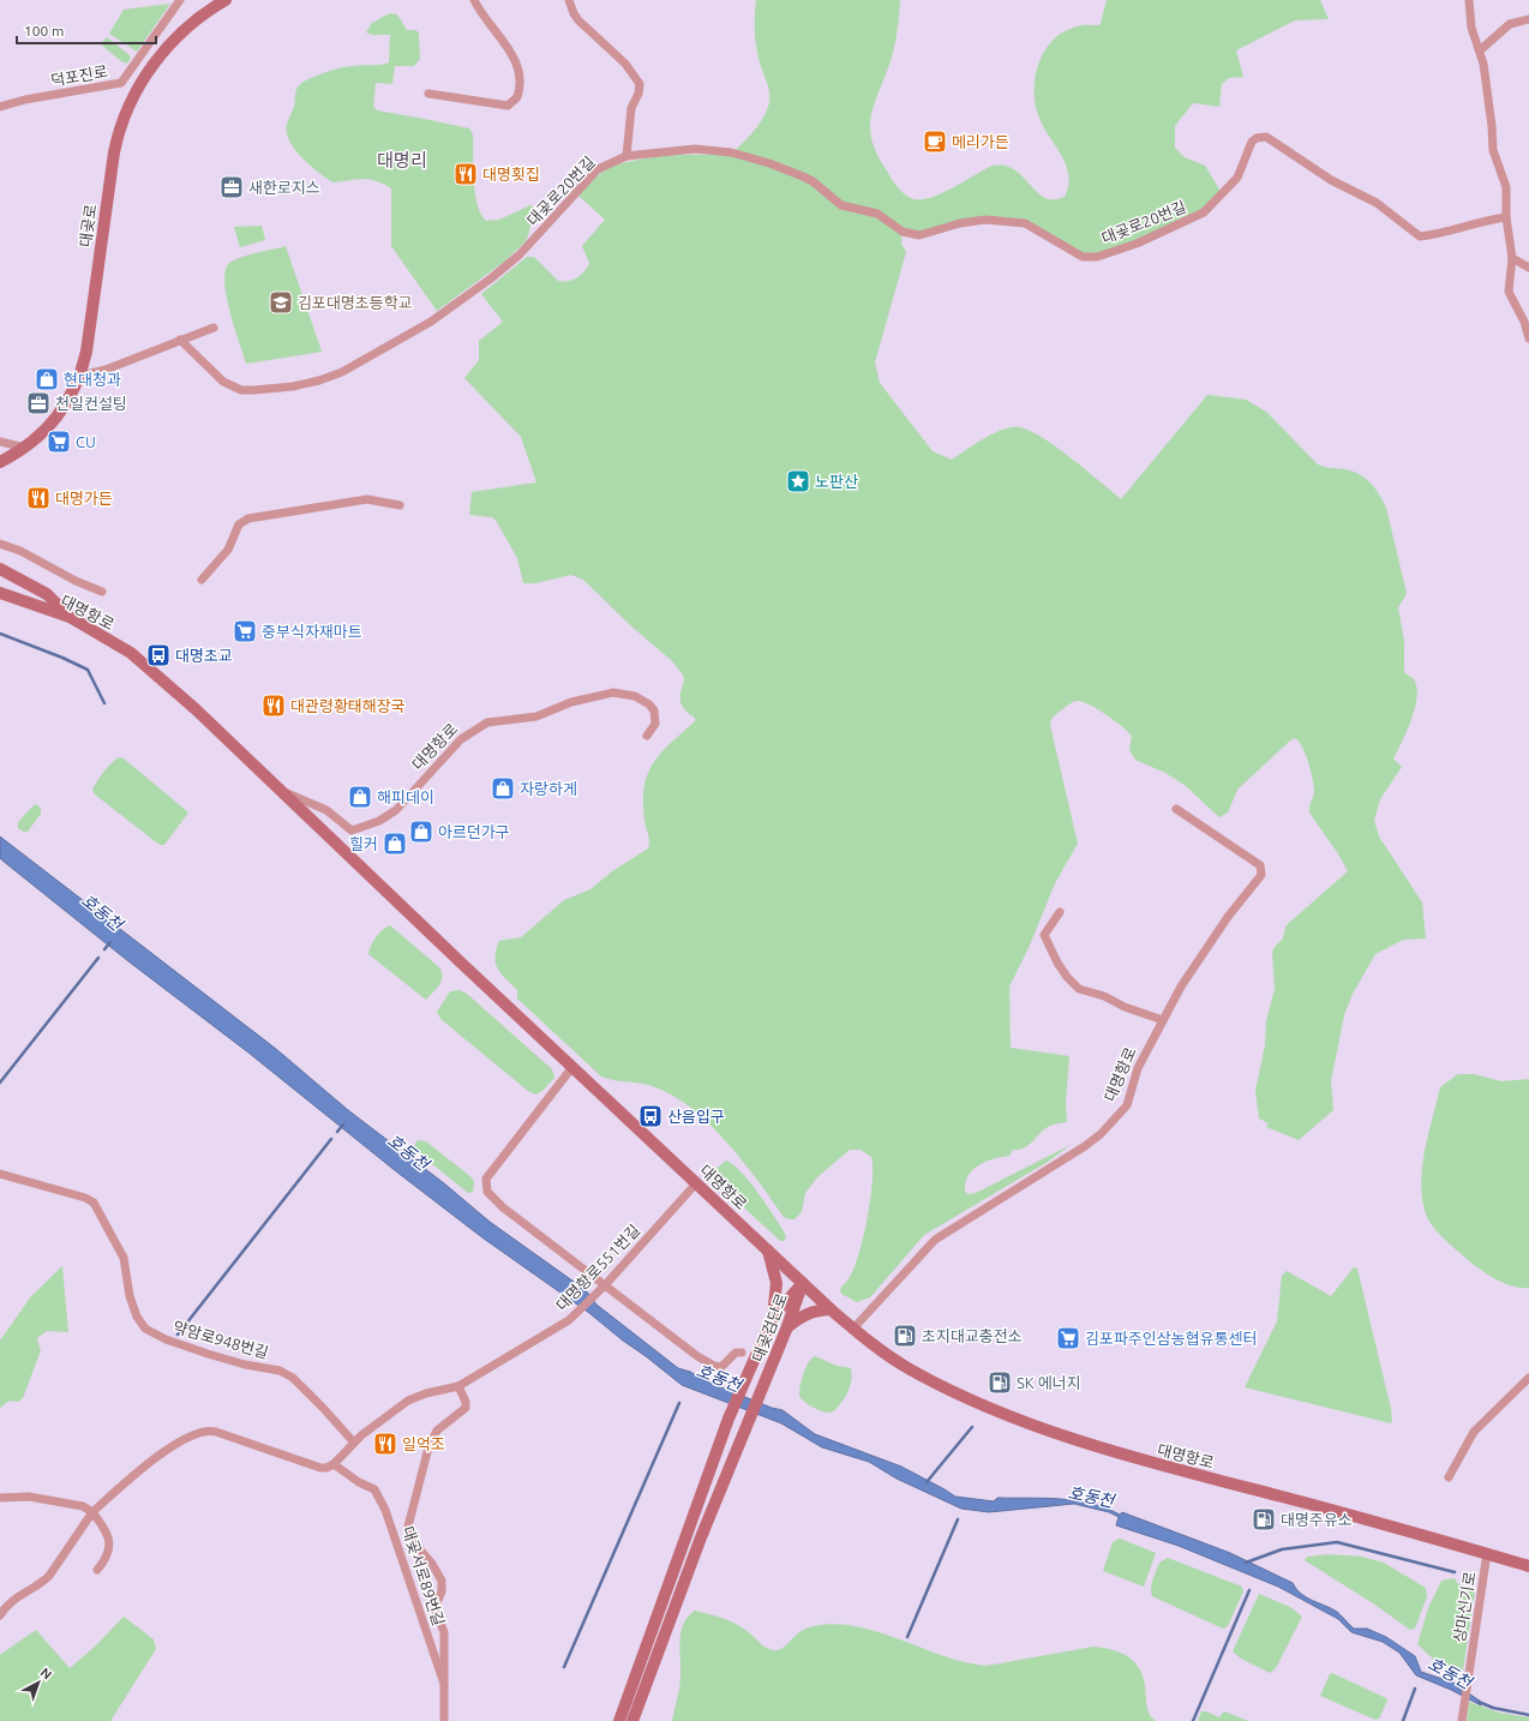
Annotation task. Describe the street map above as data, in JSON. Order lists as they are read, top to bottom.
{
  "streets": {
    "main road": ["대곶로", "대명항로", "대곶검단로"],
    "street": [
      "덕포진로",
      "대곶로20번길",
      "대명항로551번길",
      "약암로948번길",
      "대곶서로89번길",
      "상마신기로"
    ]
  },
  "crossings": [
    ["대명항로", "대명항로551번길"],
    ["대명항로", "대곶검단로"],
    ["대명항로", "상마신기로"],
    ["대명항로551번길", "약암로948번길"],
    ["대명항로551번길", "대곶서로89번길"]
  ],
  "districts": ["대명리"],
  "water": ["호동천"],
  "places": {
    "cafe": ["메리가든"],
    "restaurant": [
      "대명횟집",
      "대명가든",
      "대관령황태해장국",
      "일억조"
    ],
    "office": ["새한로지스", "천일컨설팅"],
    "school or university": ["김포대명초등학교"],
    "shop": [
      "현대청과",
      "자랑하게",
      "해피데이",
      "아르던가구",
      "힐커"
    ],
    "supermarket": ["CU", "중부식자재마트", "김포파주인삼농협유통센터"],
    "place": ["노판산"],
    "bus stop": ["대명초교", "산음입구"],
    "fuel station": ["초지대교충전소", "SK 에너지", "대명주유소"]
  },
  "scale_bar": "100 m",
  "north": "top right"
}
